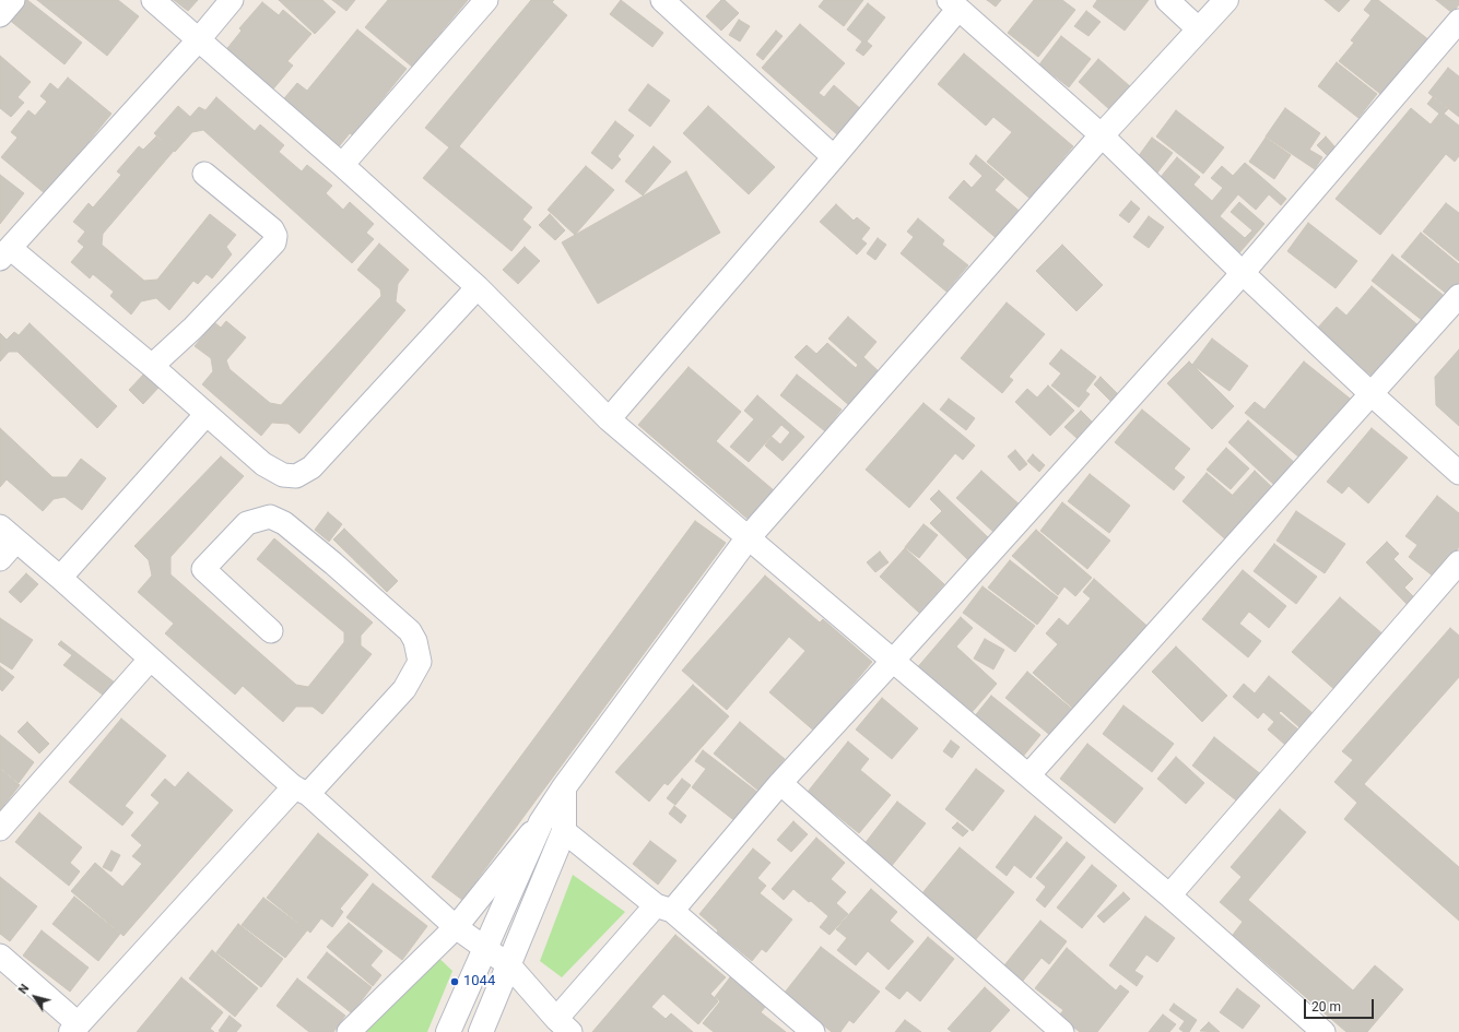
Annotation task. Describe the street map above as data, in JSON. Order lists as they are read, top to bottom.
{
  "places": ["1044"],
  "scale_bar": "20 m",
  "north": "top left"
}
